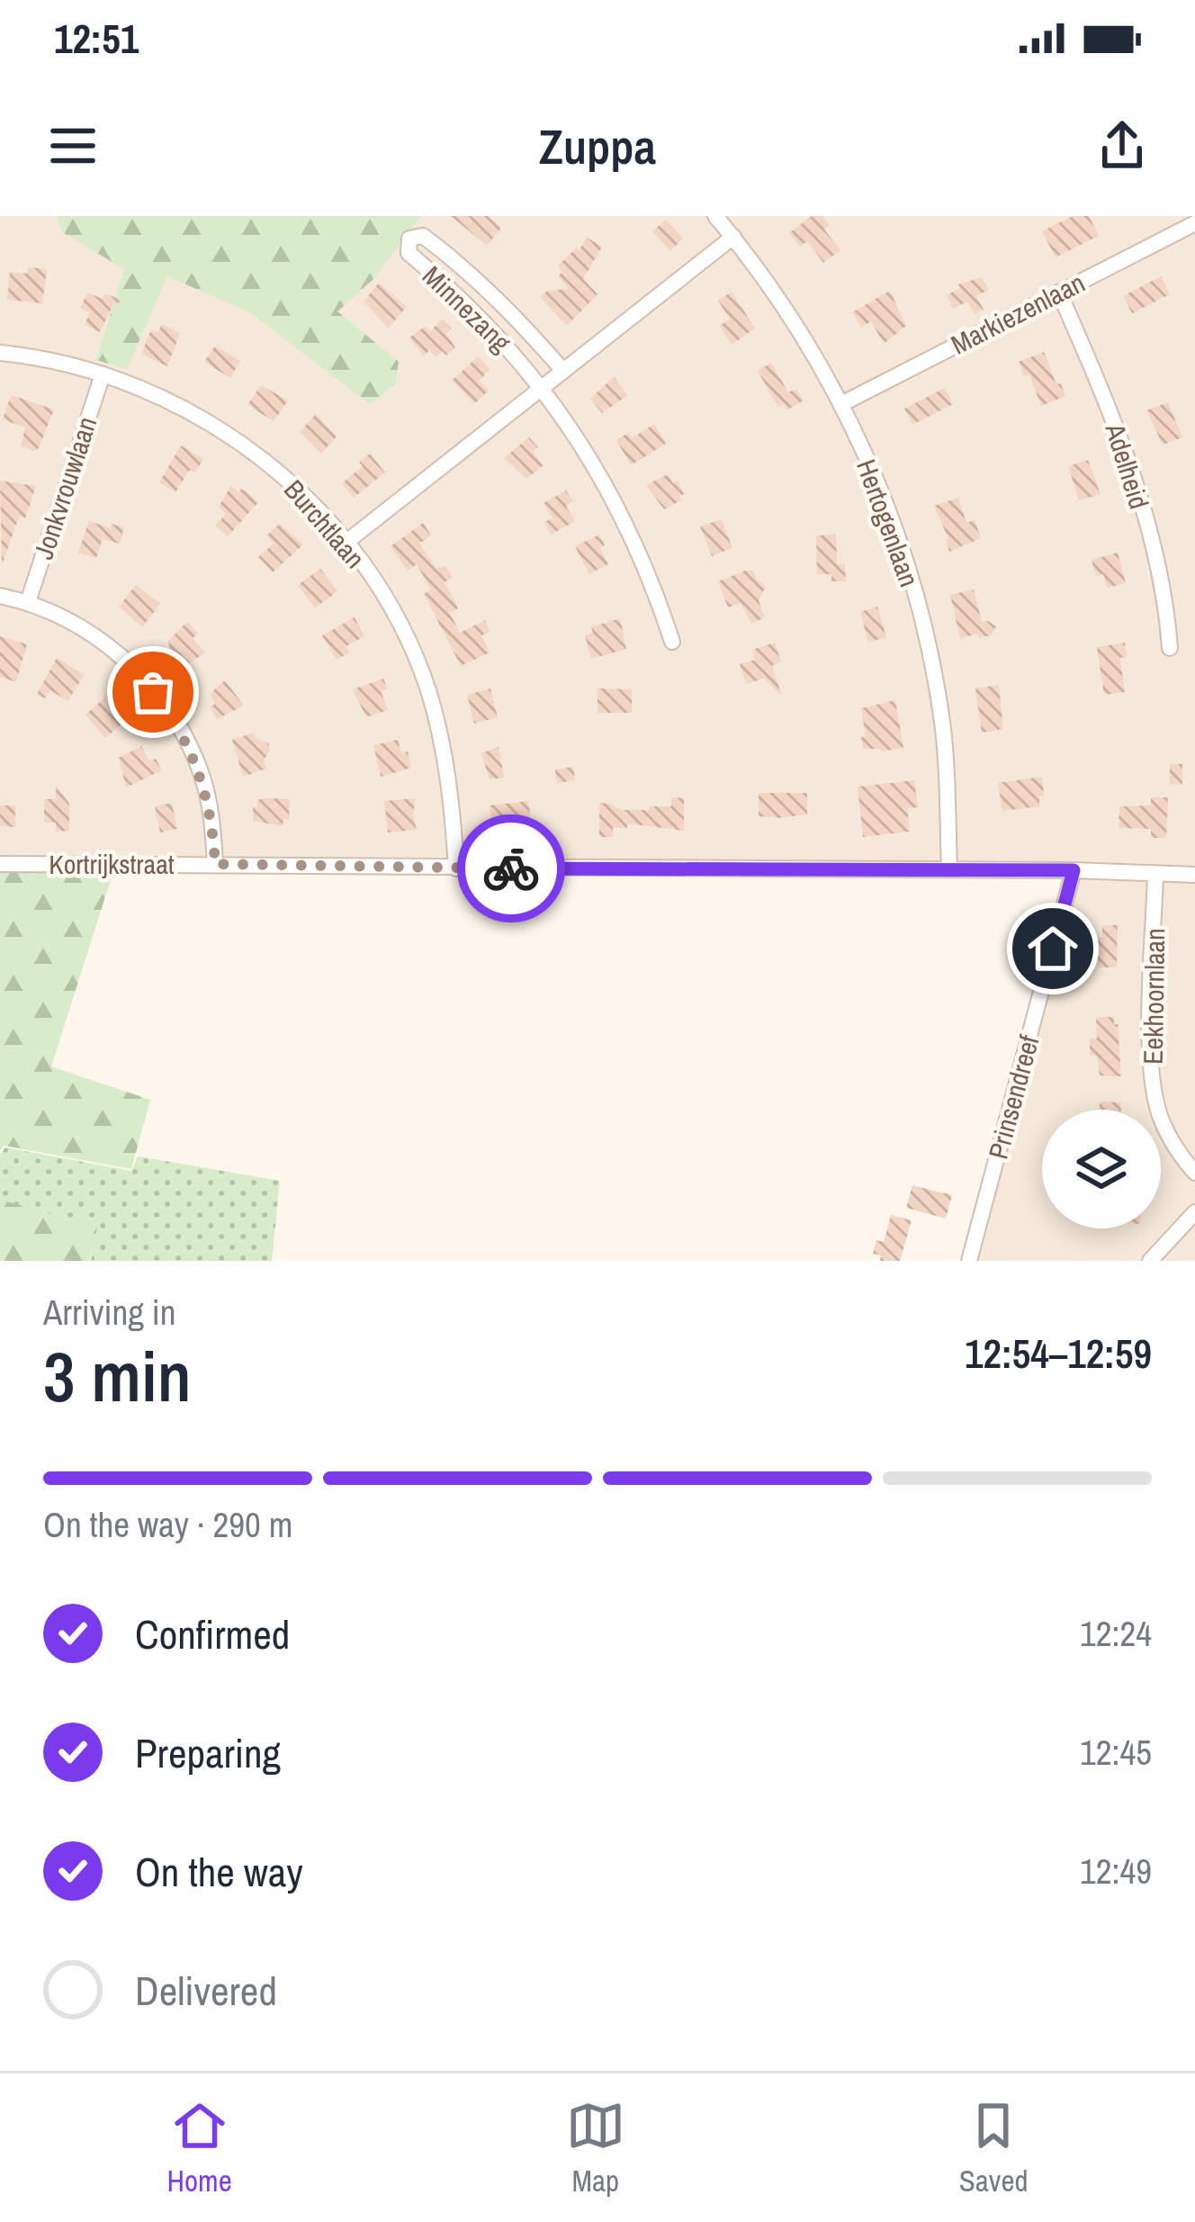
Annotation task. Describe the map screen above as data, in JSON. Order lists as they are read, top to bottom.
{
  "streets": {
    "street": [
      "Minnezang",
      "Markiezenlaan",
      "Adelheid",
      "Jonkvrouwlaan",
      "Hertogenlaan",
      "Burchtlaan",
      "Kortrijkstraat",
      "Eekhoornlaan",
      "Prinsendreef"
    ]
  },
  "crossings": [
    ["Markiezenlaan", "Adelheid"],
    ["Markiezenlaan", "Hertogenlaan"],
    ["Jonkvrouwlaan", "Burchtlaan"],
    ["Hertogenlaan", "Kortrijkstraat"],
    ["Burchtlaan", "Kortrijkstraat"],
    ["Kortrijkstraat", "Eekhoornlaan"],
    ["Kortrijkstraat", "Prinsendreef"]
  ],
  "page": {
    "status": "12:51",
    "header": "Zuppa",
    "heading": ["3 min", "Arriving in", "12:54–12:59"],
    "bar": "On the way · 290 m",
    "list": [
      ["Confirmed", "12:24"],
      ["Preparing", "12:45"],
      ["On the way", "12:49"],
      "Delivered"
    ],
    "tabs": ["Home", "Map", "Saved"]
  }
}
